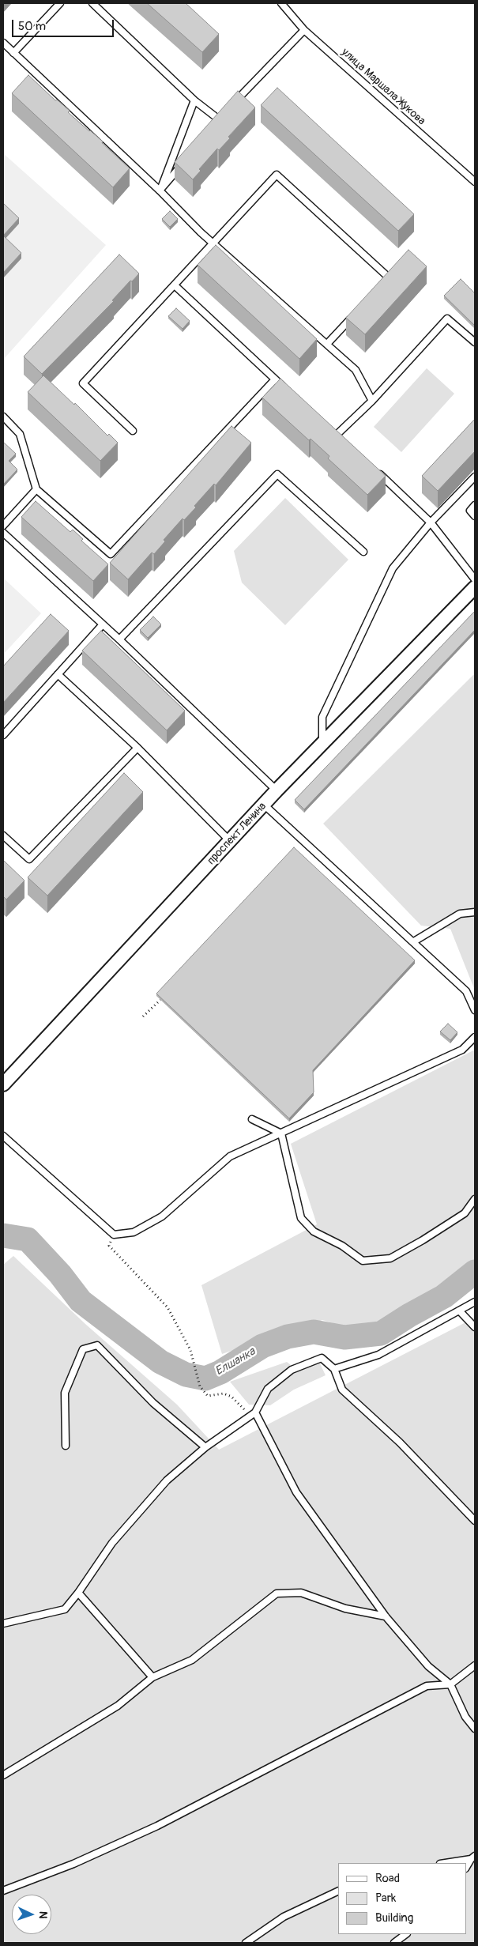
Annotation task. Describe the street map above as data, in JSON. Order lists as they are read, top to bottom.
{
  "streets": {
    "street": ["проспект Ленина"],
    "lane": ["улица Маршала Жукова"]
  },
  "water": ["Елшанка"],
  "legend": ["Road", "Park", "Building"],
  "scale_bar": "50 m",
  "north": "right"
}
